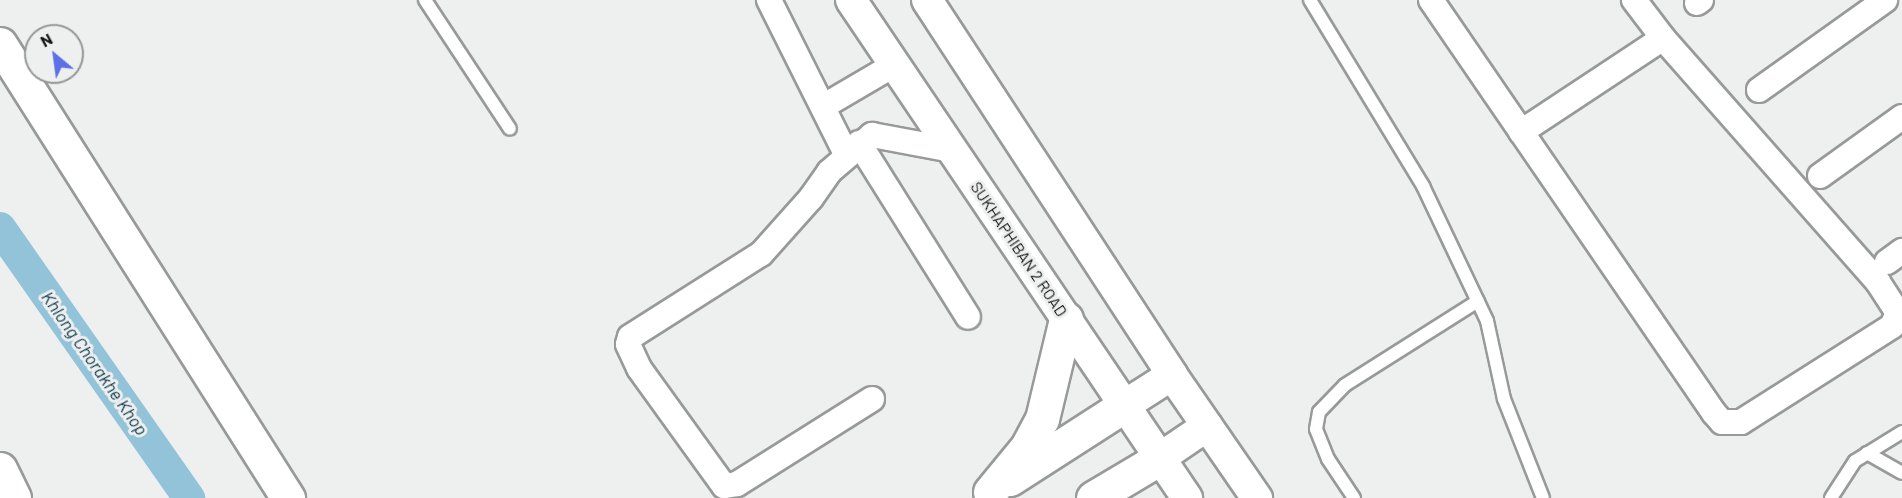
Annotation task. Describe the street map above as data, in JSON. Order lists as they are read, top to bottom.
{
  "streets": {
    "street": ["SUKHAPHIBAN 2 ROAD"]
  },
  "water": ["Khlong Chorakhe Khop"],
  "north": "top left"
}
